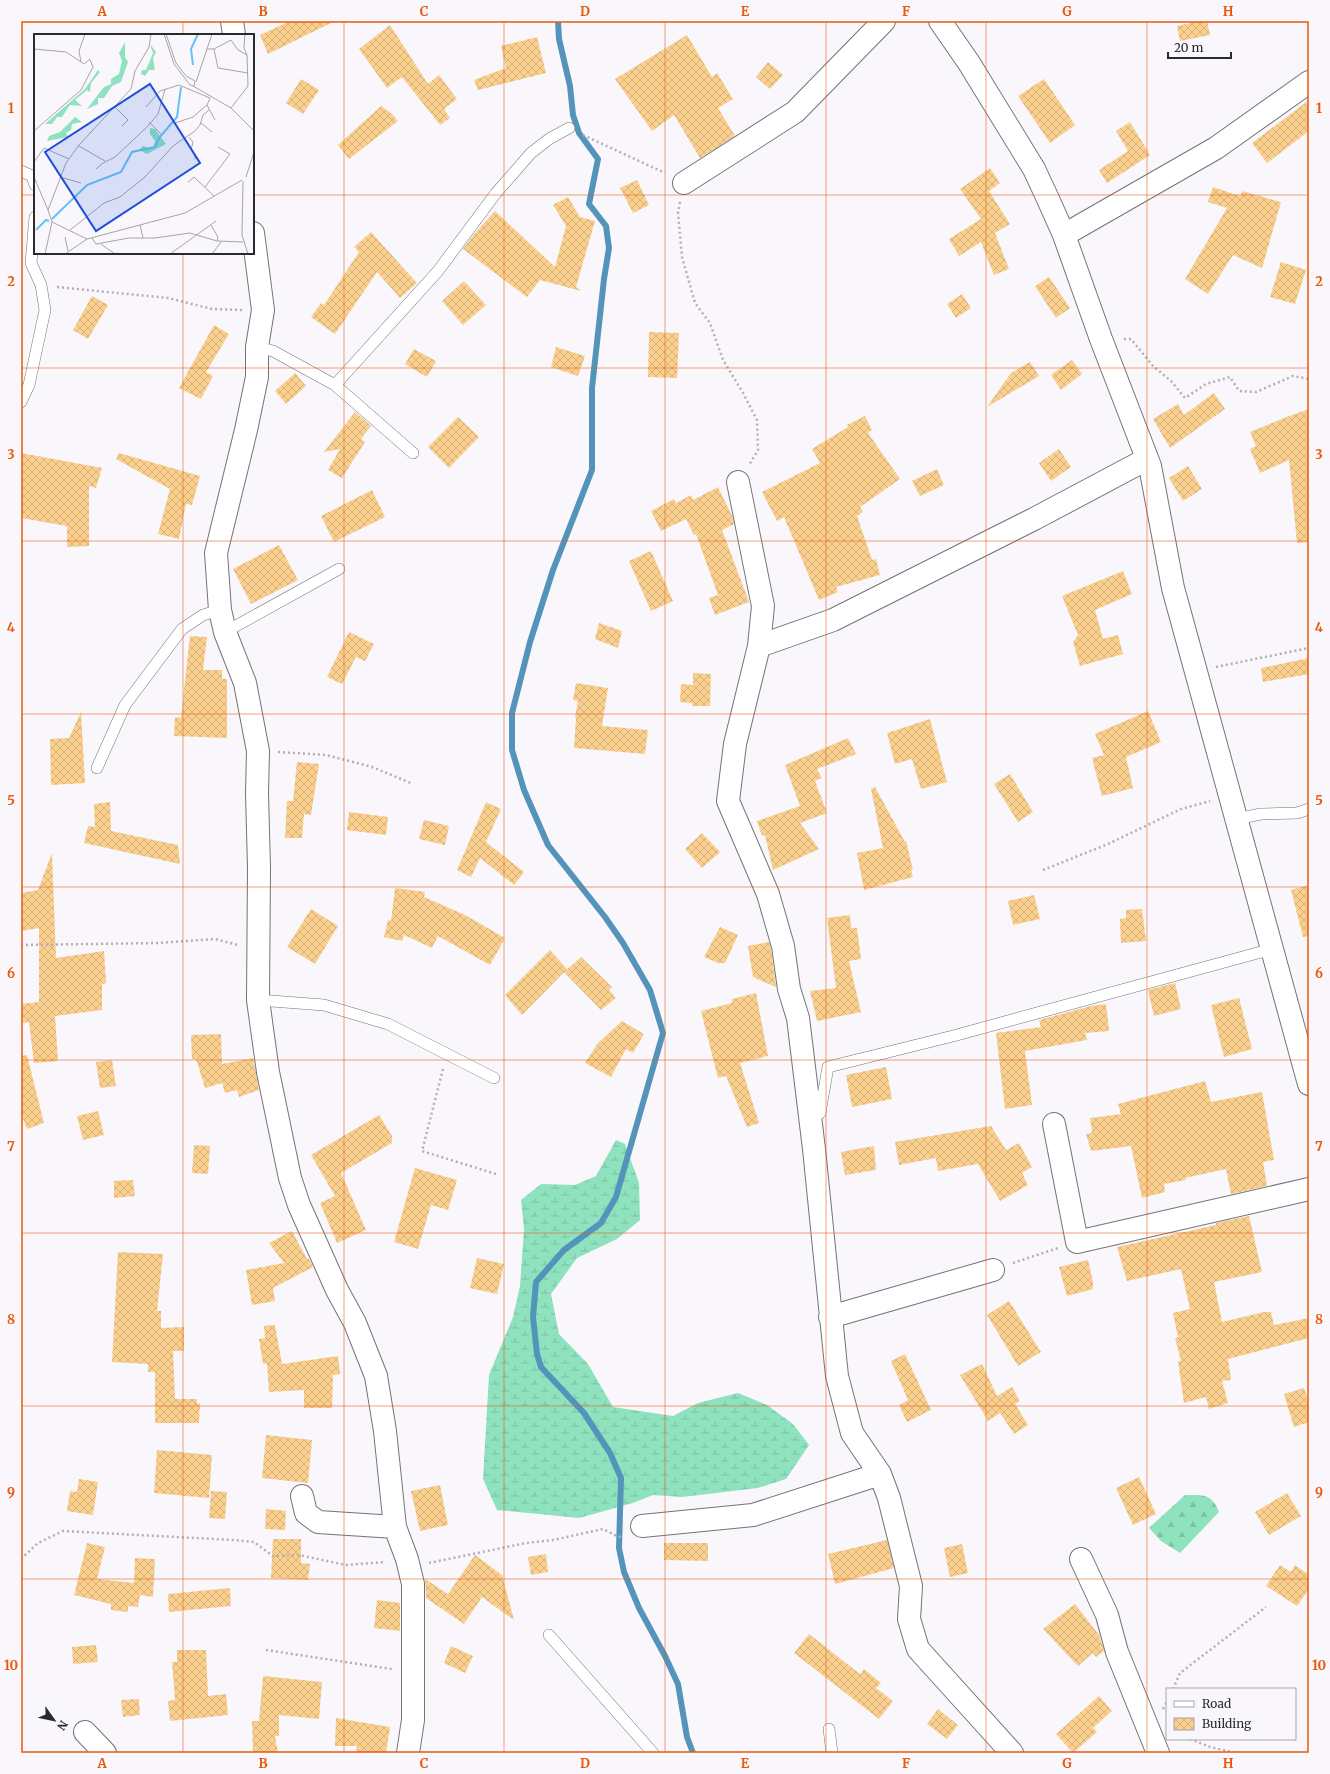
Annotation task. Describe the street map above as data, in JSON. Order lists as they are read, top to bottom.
{
  "legend": ["Road", "Building"],
  "scale_bar": "20 m",
  "north": "bottom right",
  "grid": {
    "columns": [
      "A",
      "B",
      "C",
      "D",
      "E",
      "F",
      "G",
      "H"
    ],
    "rows": [
      "1",
      "2",
      "3",
      "4",
      "5",
      "6",
      "7",
      "8",
      "9",
      "10"
    ]
  }
}
